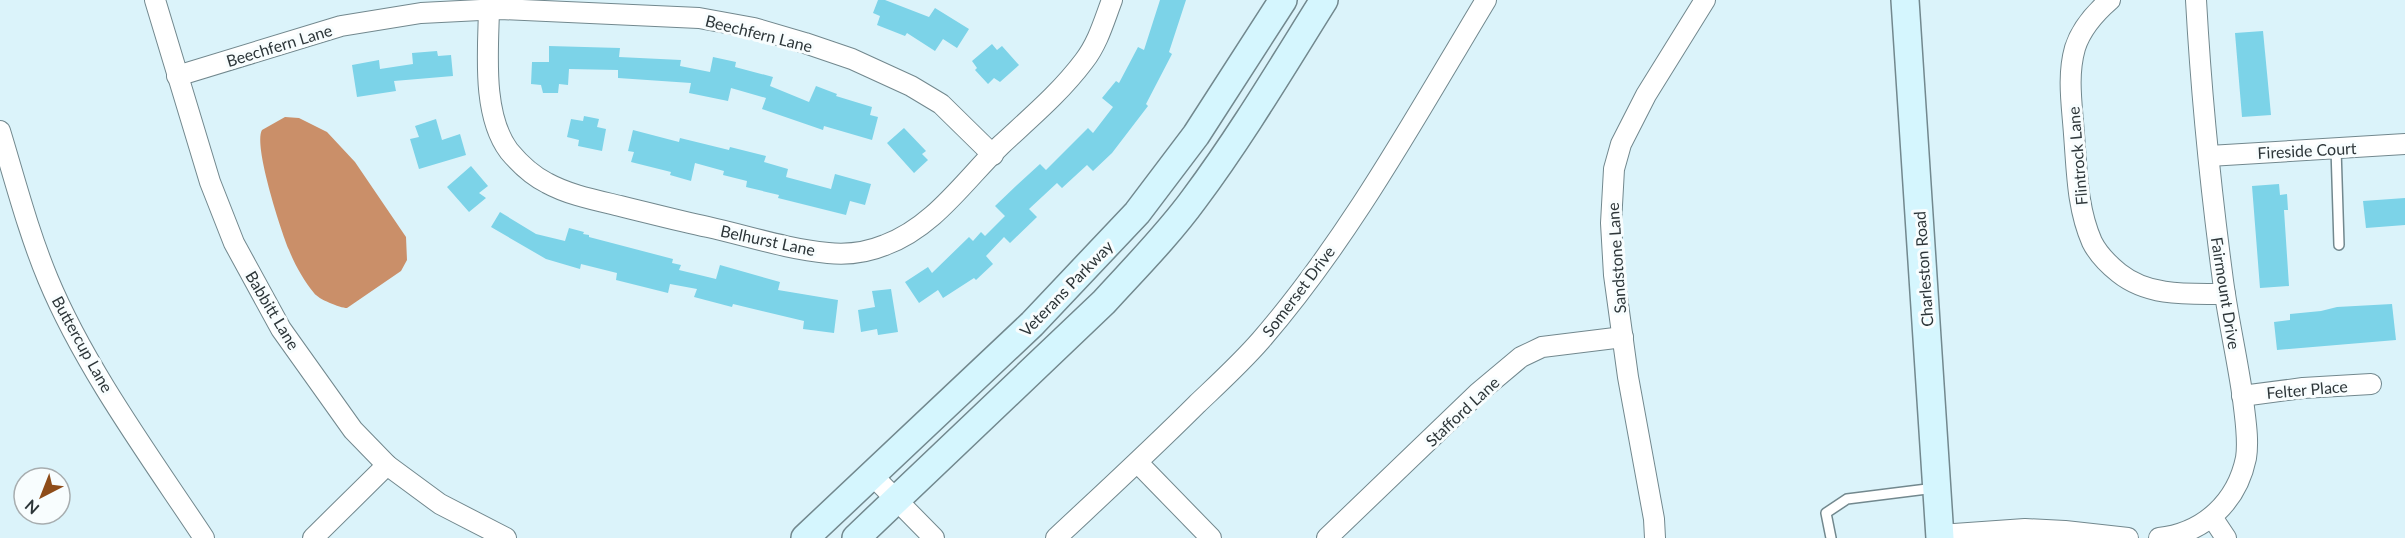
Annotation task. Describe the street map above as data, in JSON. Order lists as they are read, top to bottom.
{
  "streets": {
    "main road": ["Charleston Road", "Veterans Parkway"],
    "street": [
      "Beechfern Lane",
      "Fireside Court",
      "Flintrock Lane",
      "Belhurst Lane",
      "Sandstone Lane",
      "Somerset Drive",
      "Fairmount Drive",
      "Babbitt Lane",
      "Buttercup Lane",
      "Felter Place",
      "Stafford Lane"
    ]
  },
  "crossings": [
    ["Beechfern Lane", "Belhurst Lane"],
    ["Beechfern Lane", "Babbitt Lane"],
    ["Fireside Court", "Fairmount Drive"],
    ["Flintrock Lane", "Fairmount Drive"],
    ["Sandstone Lane", "Stafford Lane"],
    ["Fairmount Drive", "Felter Place"]
  ],
  "north": "bottom left"
}
